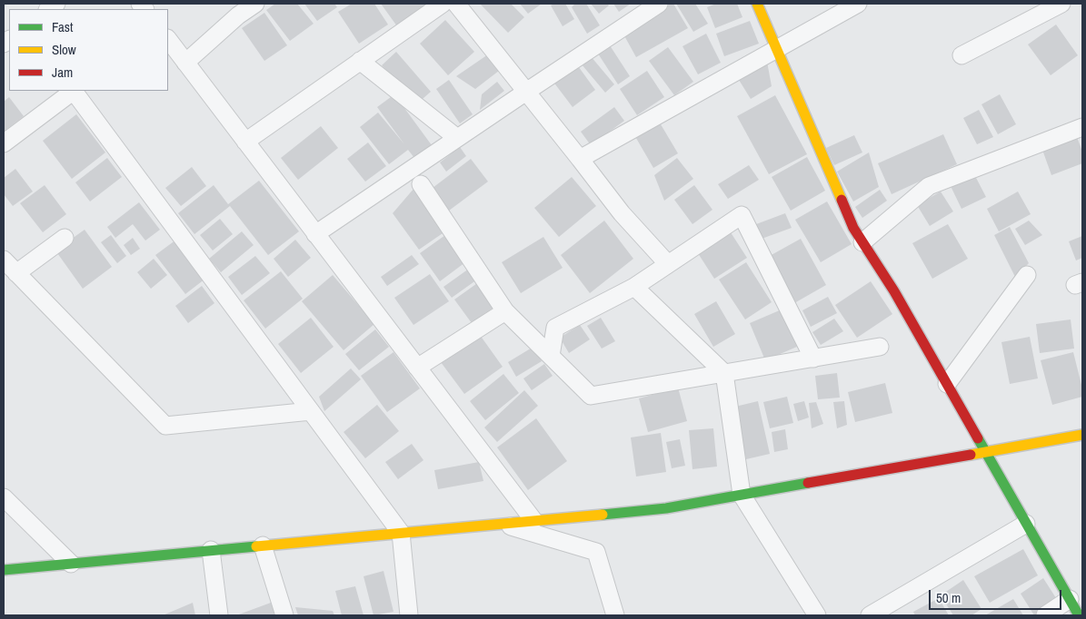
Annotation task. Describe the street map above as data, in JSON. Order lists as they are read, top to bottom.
{
  "legend": ["Fast", "Slow", "Jam"],
  "scale_bar": "50 m"
}
